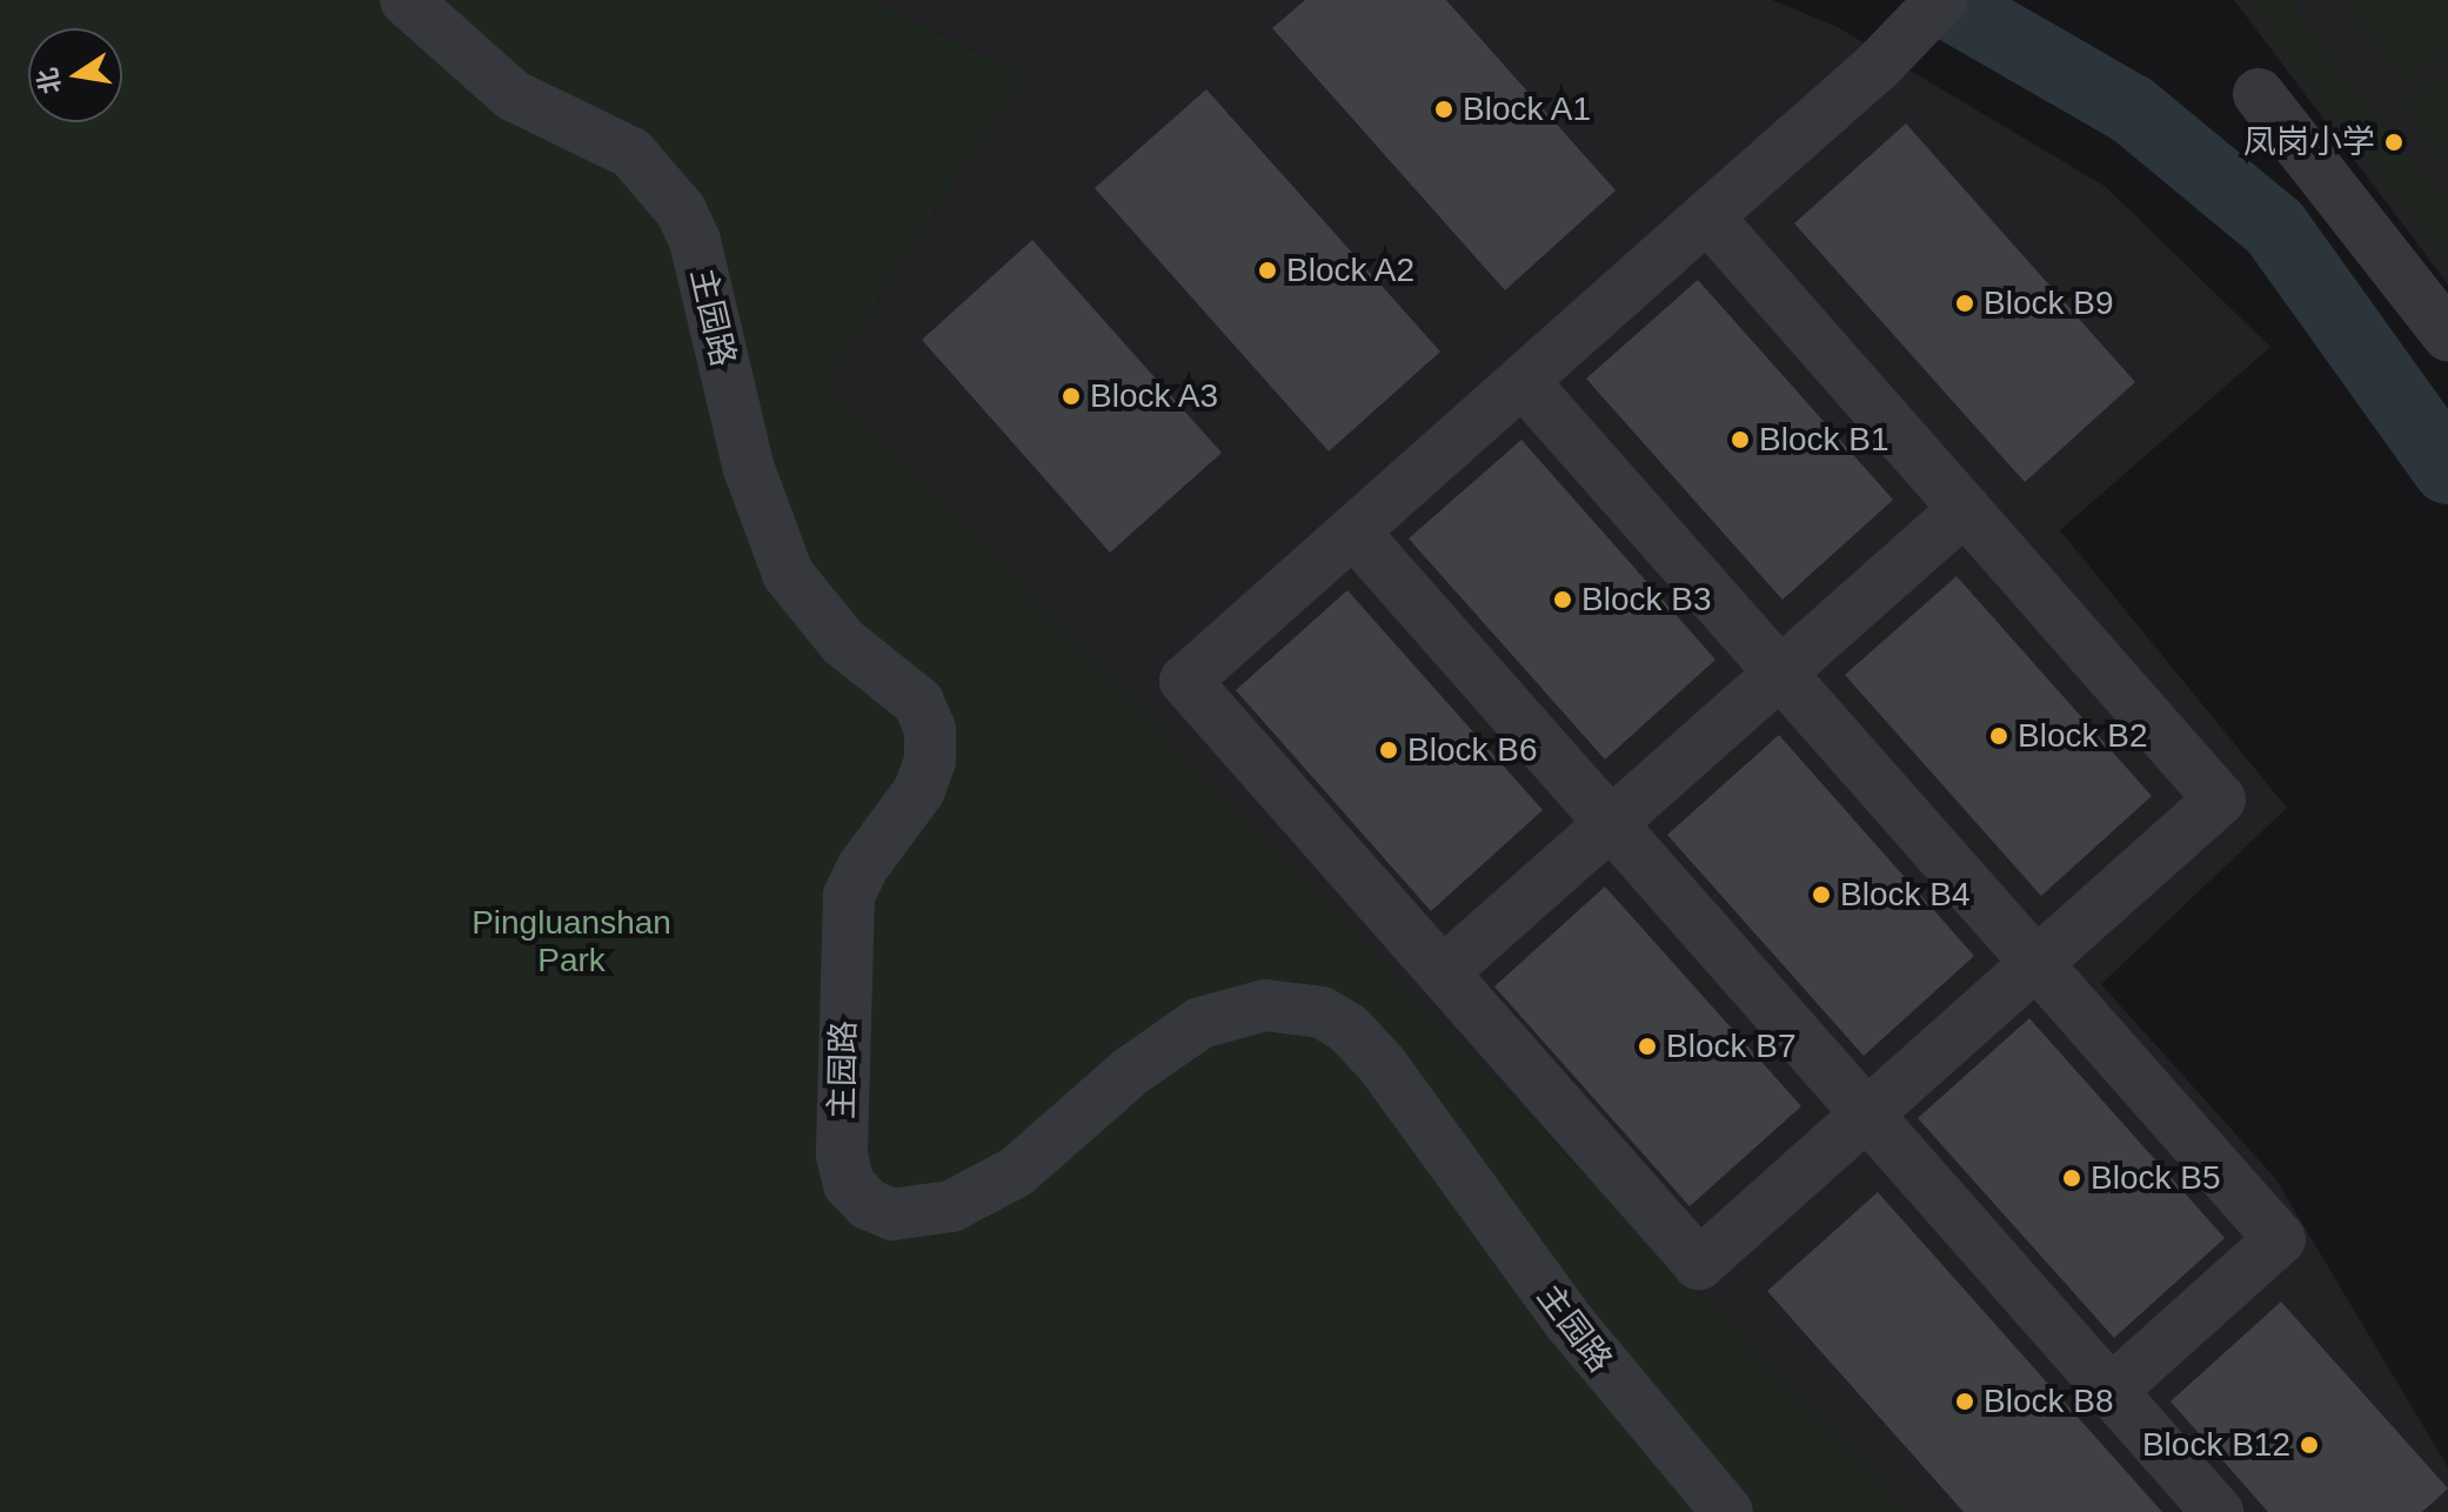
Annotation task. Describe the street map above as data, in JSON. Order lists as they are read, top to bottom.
{
  "streets": {
    "street": ["主园路"]
  },
  "parks": ["Pingluanshan Park"],
  "places": [
    "Block A1",
    "凤岗小学",
    "Block A2",
    "Block B9",
    "Block A3",
    "Block B1",
    "Block B3",
    "Block B2",
    "Block B6",
    "Block B4",
    "Block B7",
    "Block B5",
    "Block B8",
    "Block B12"
  ],
  "north": "left"
}
